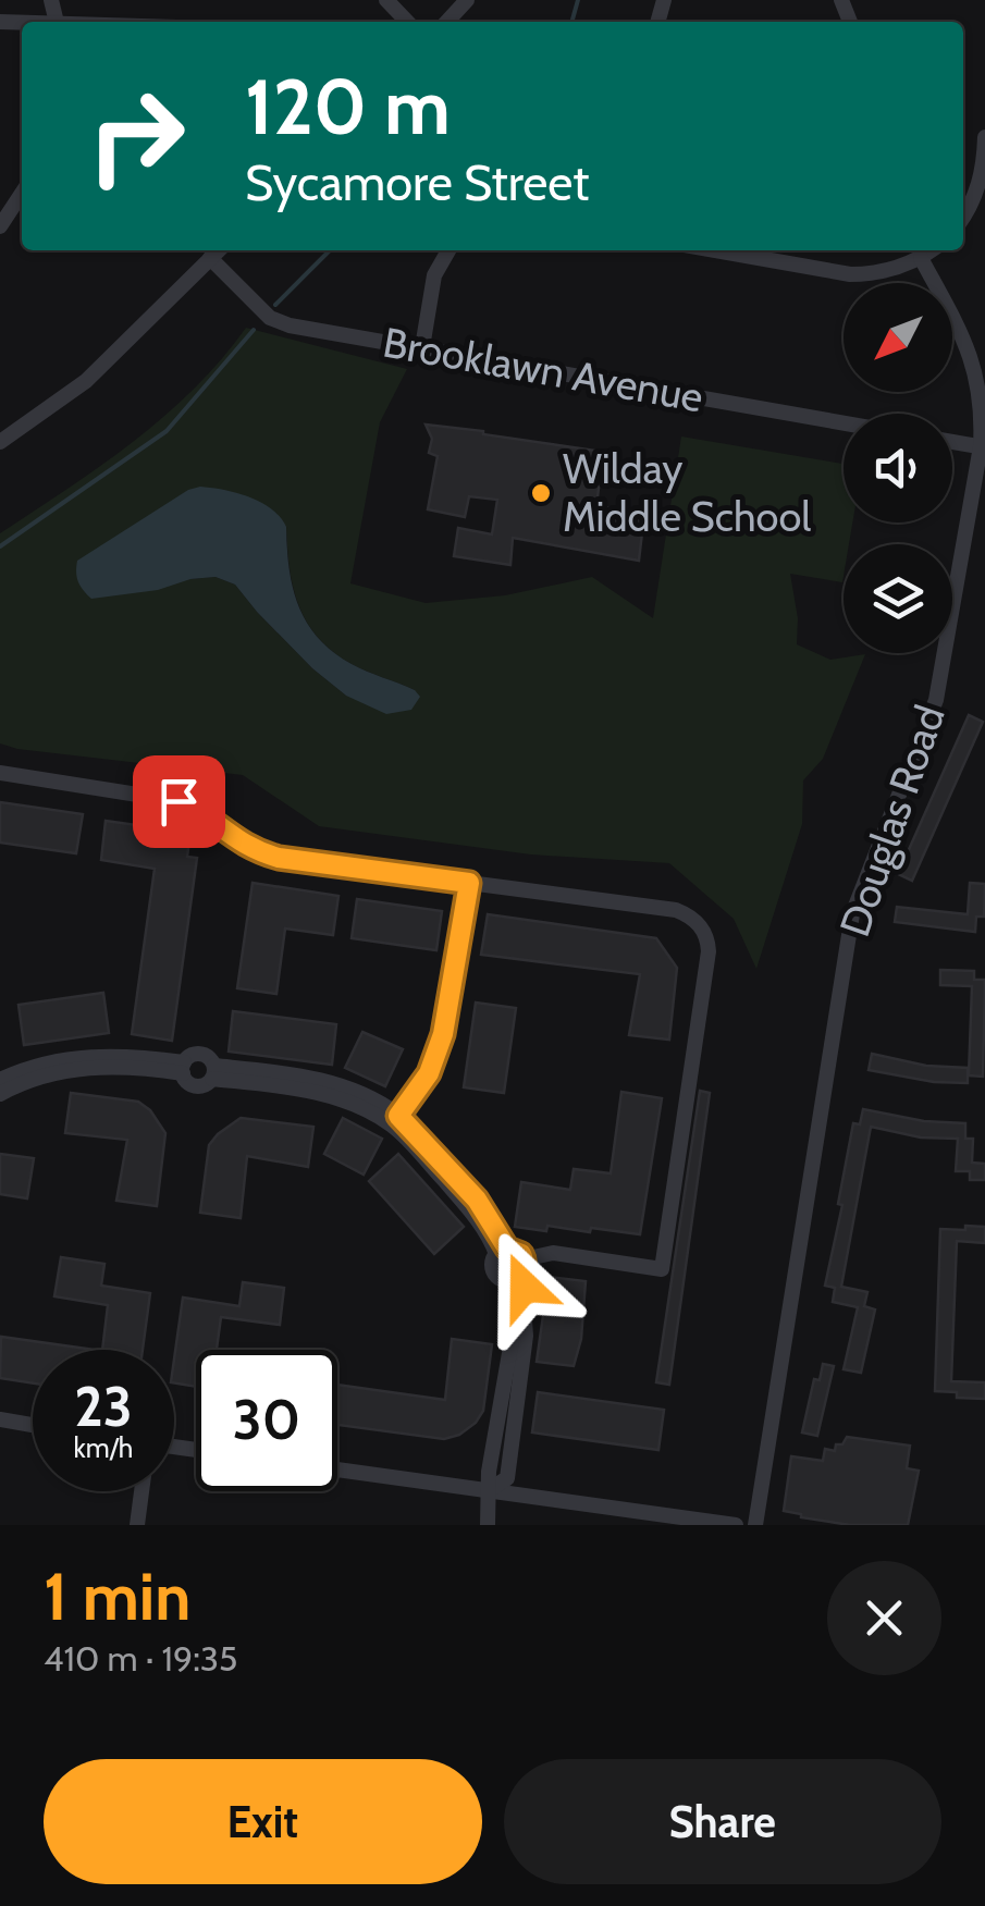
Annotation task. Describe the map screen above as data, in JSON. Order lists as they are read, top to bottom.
{
  "streets": {
    "street": ["Brooklawn Avenue", "Douglas Road"]
  },
  "places": ["Wilday Middle School"],
  "north": "bottom left",
  "page": {
    "turn": ["120 m", "Sycamore Street"],
    "speed": "23 km/h",
    "limit": "30",
    "heading": ["1 min", "410 m · 19:35"],
    "buttons": ["Exit", "Share"]
  }
}
